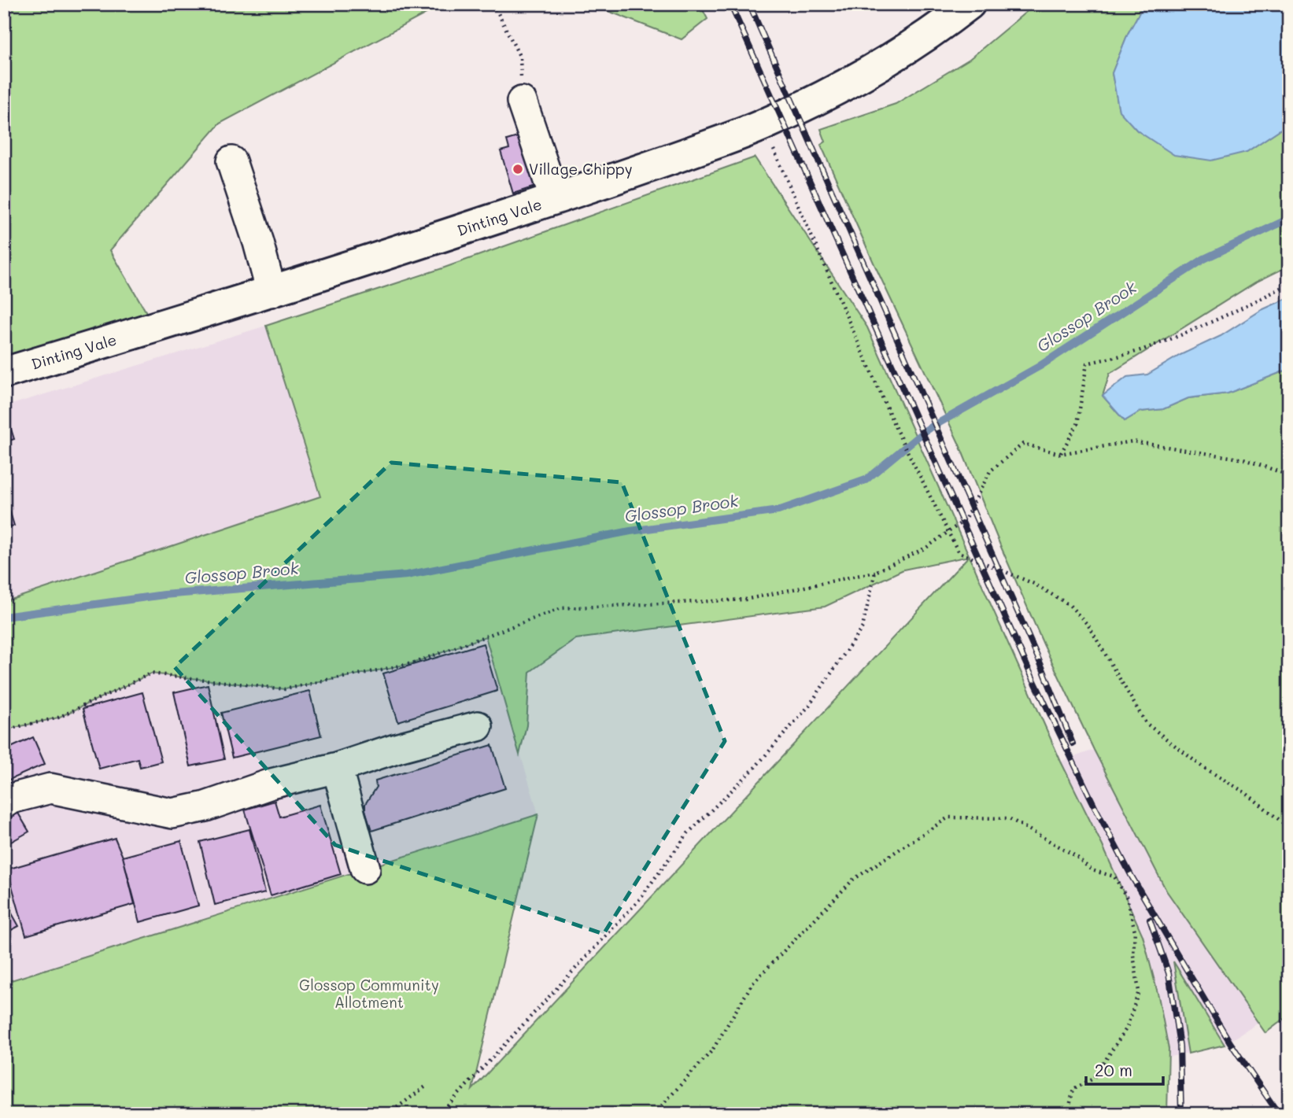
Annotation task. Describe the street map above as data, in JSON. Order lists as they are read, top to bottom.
{
  "streets": {
    "main road": ["Dinting Vale"]
  },
  "water": ["Glossop Brook"],
  "parks": ["Glossop Community Allotment"],
  "places": ["Village Chippy"],
  "scale_bar": "20 m"
}
